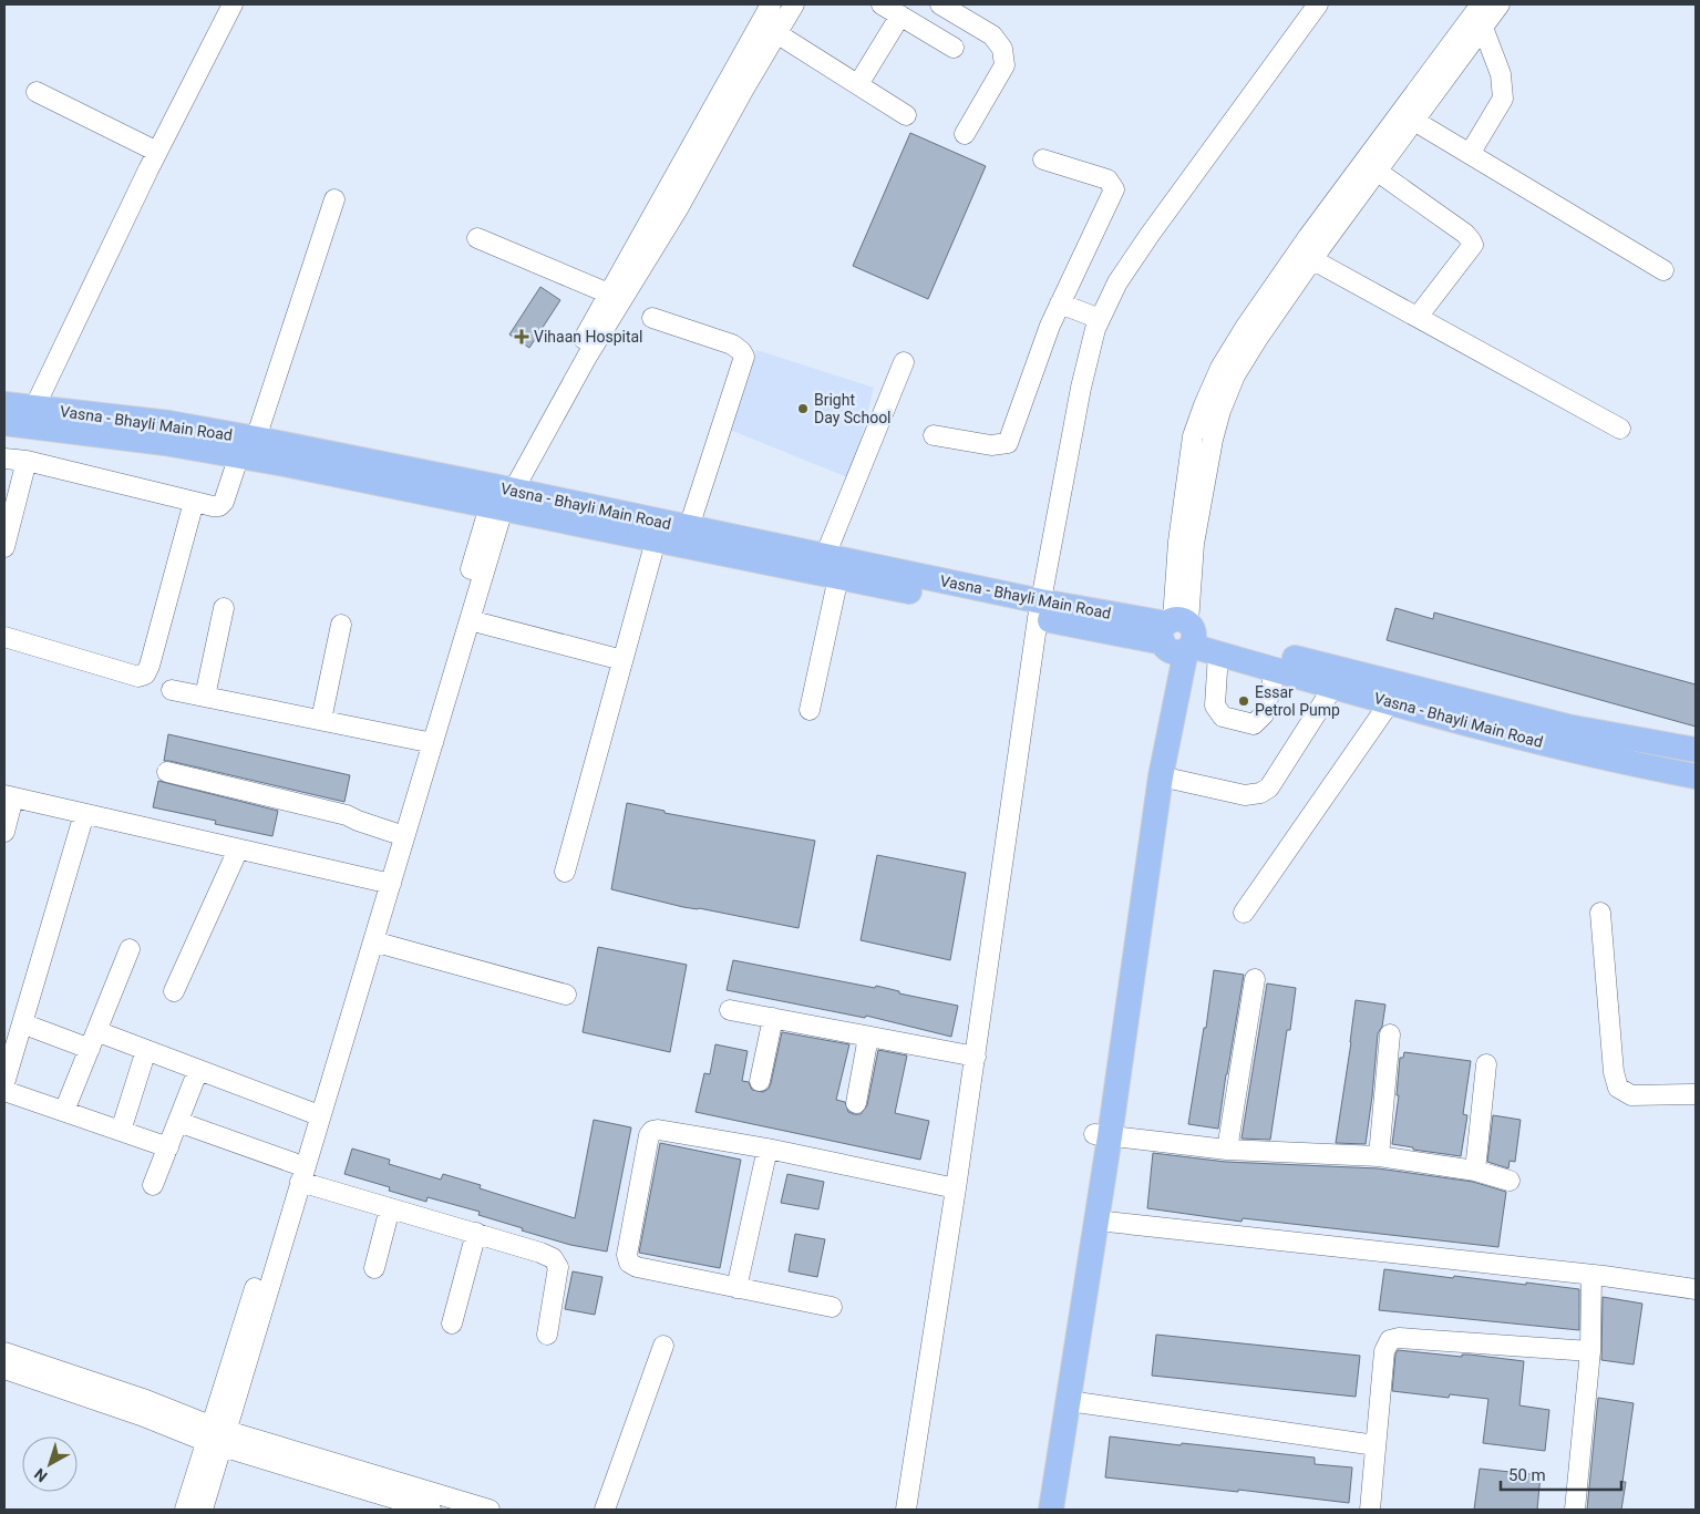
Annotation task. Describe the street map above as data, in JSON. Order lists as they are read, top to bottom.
{
  "streets": {
    "main road": ["Vasna - Bhayli Main Road"]
  },
  "places": {
    "health": ["Vihaan Hospital"],
    "other": ["Bright Day School", "Essar Petrol Pump"]
  },
  "scale_bar": "50 m",
  "north": "bottom left"
}
